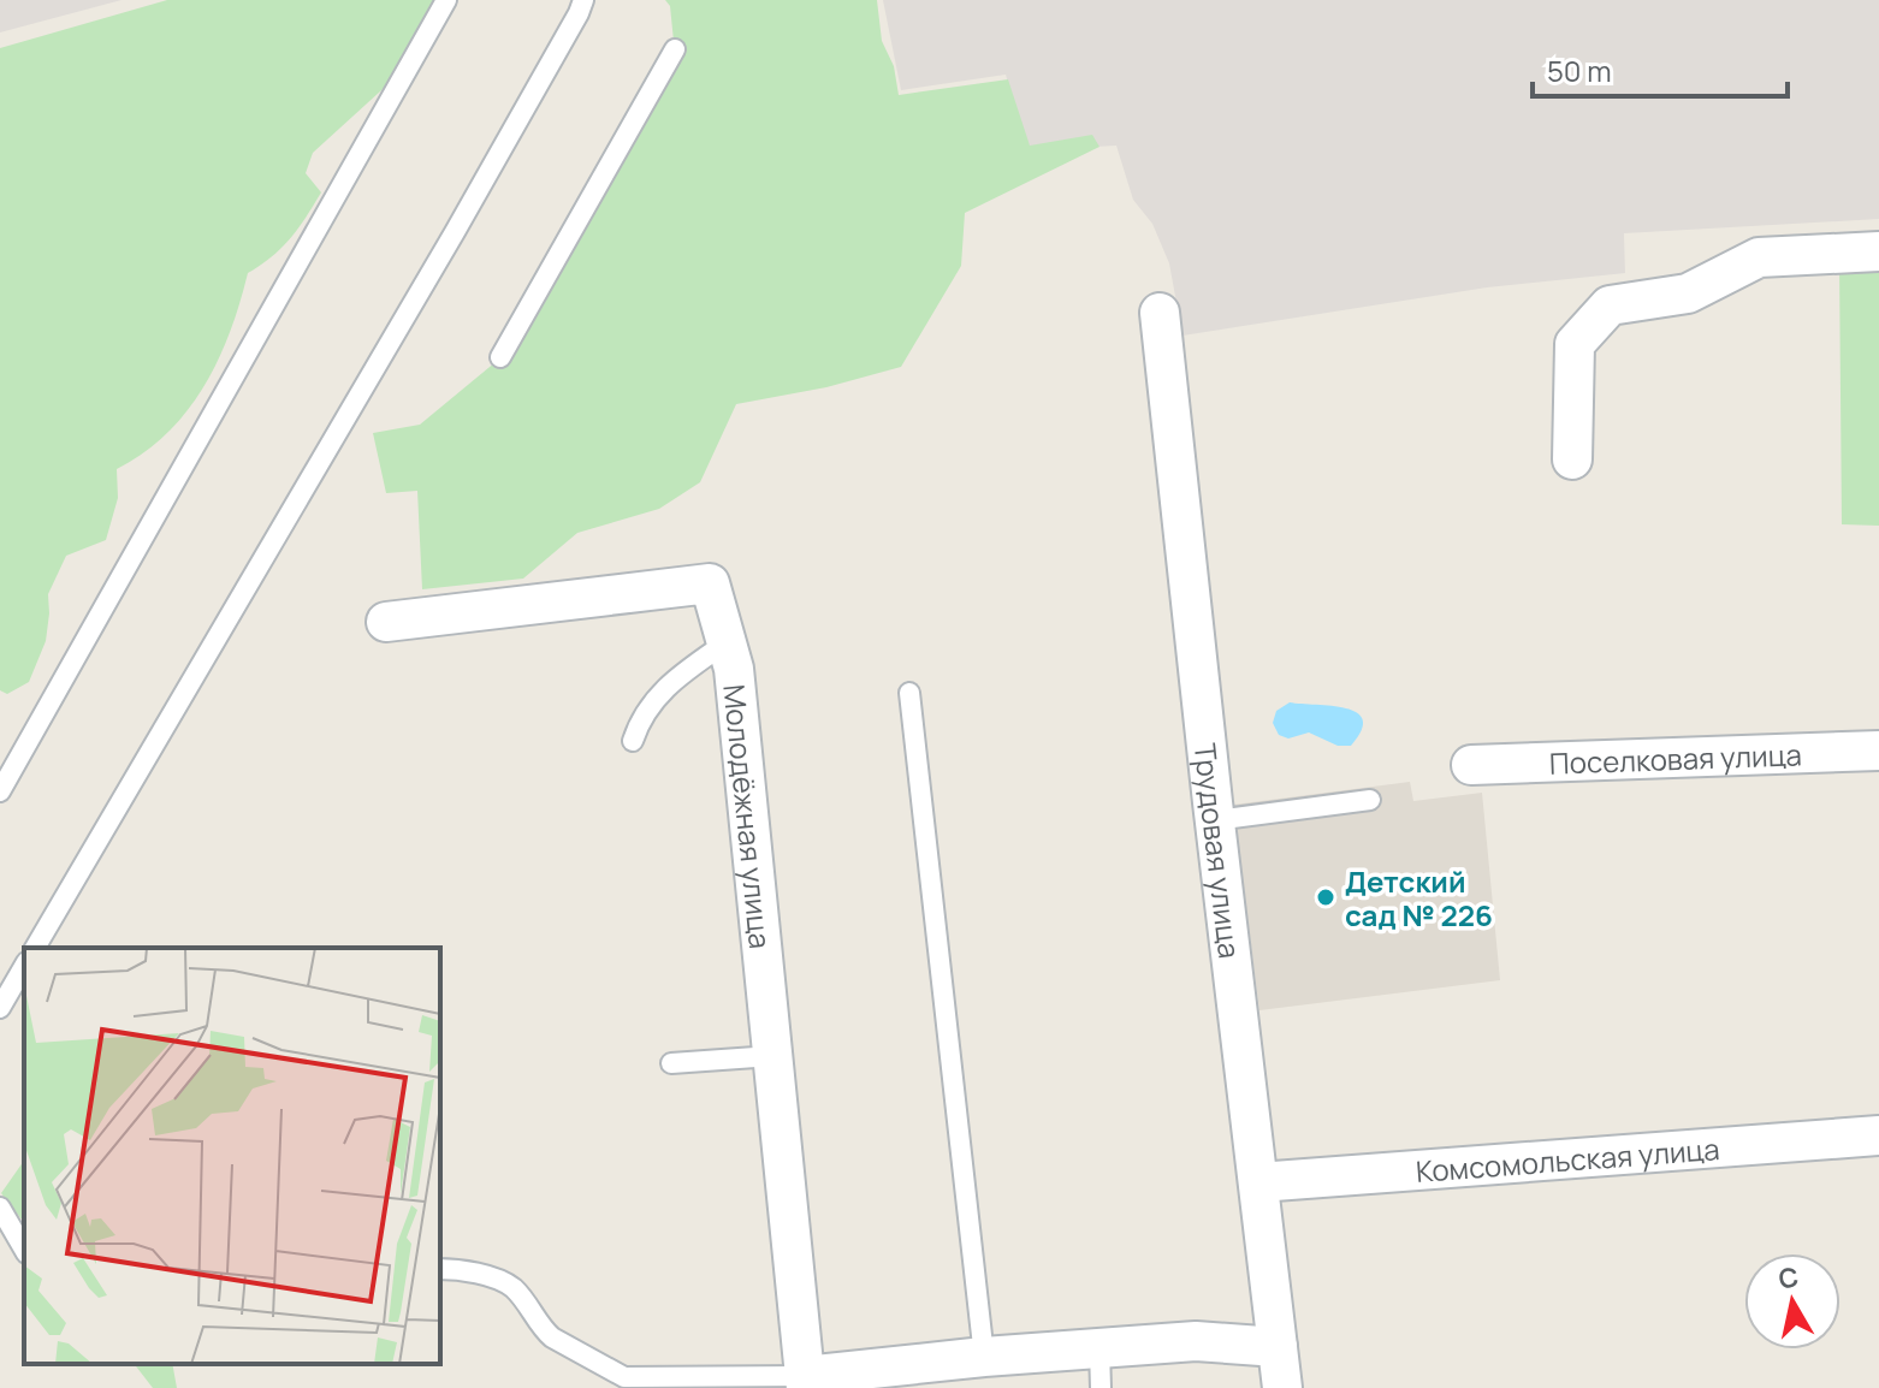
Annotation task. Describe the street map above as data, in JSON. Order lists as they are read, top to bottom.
{
  "streets": {
    "street": [
      "Поселковая улица",
      "Молодёжная улица",
      "Трудовая улица",
      "Комсомольская улица"
    ]
  },
  "crossings": [
    ["Трудовая улица", "Комсомольская улица"]
  ],
  "places": ["Детский сад № 226"],
  "scale_bar": "50 m",
  "north": "top"
}
